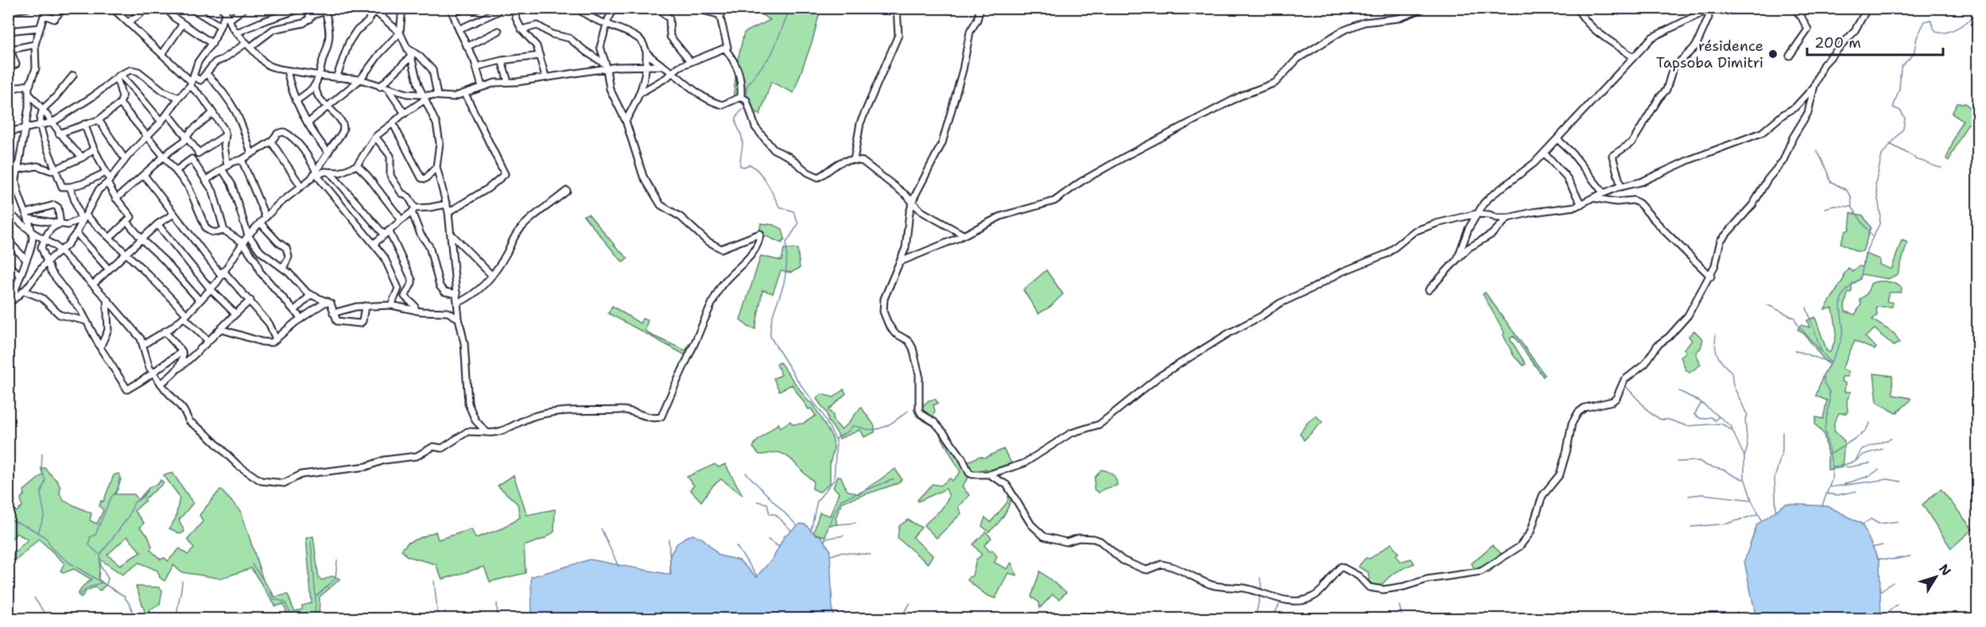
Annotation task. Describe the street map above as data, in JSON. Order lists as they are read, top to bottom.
{
  "places": ["résidence Tapsoba Dimitri"],
  "scale_bar": "200 m",
  "north": "top right"
}
